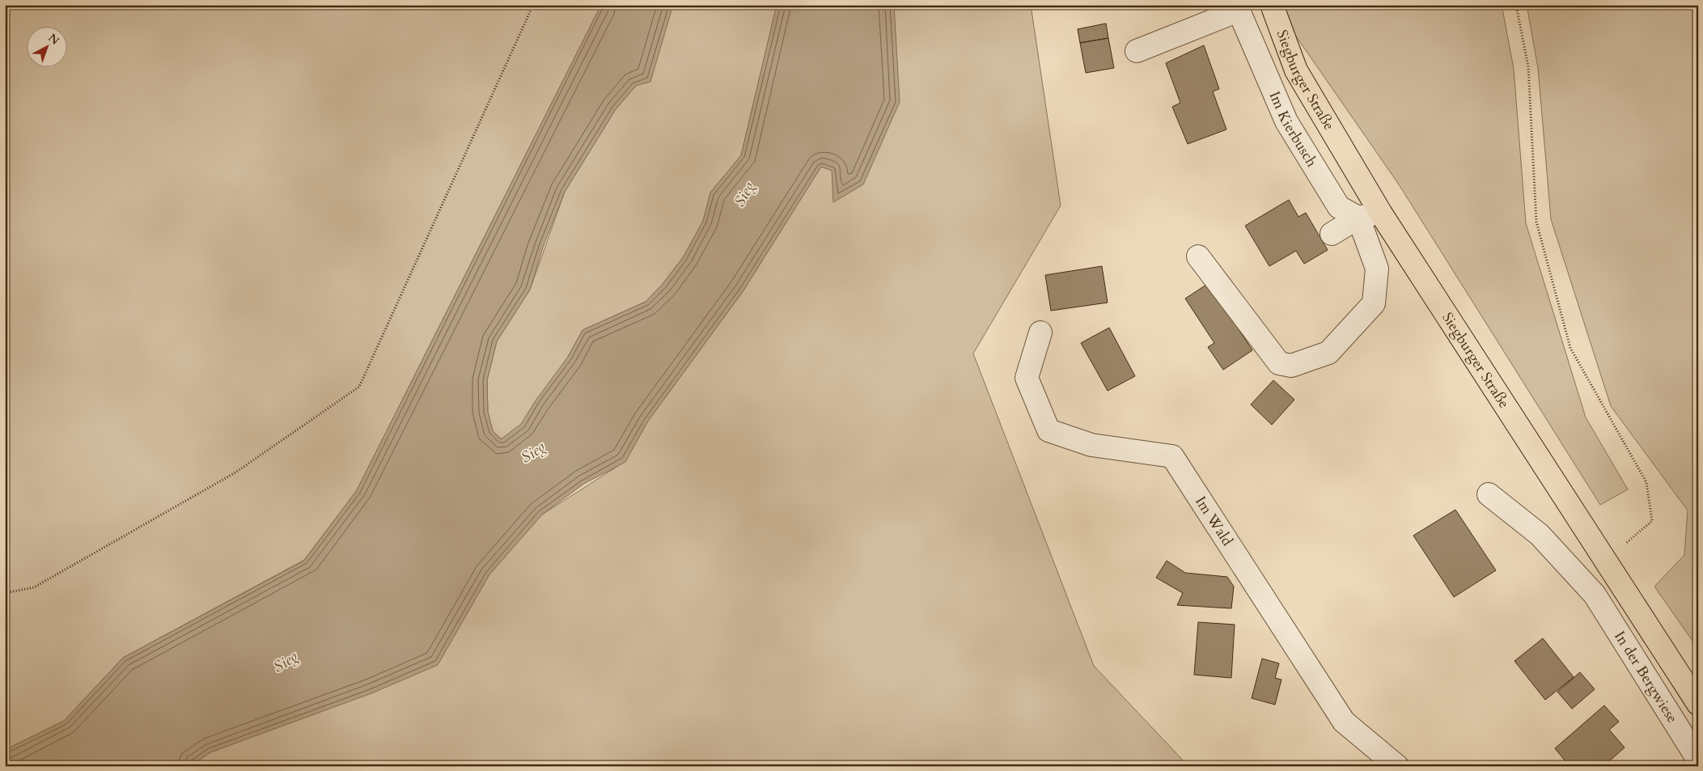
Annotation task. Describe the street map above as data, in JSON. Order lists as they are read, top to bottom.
{
  "streets": {
    "main road": ["Siegburger Straße"],
    "street": ["Im Kierbusch", "Im Wald", "In der Bergwiese"]
  },
  "water": ["Sieg"],
  "north": "top right"
}
